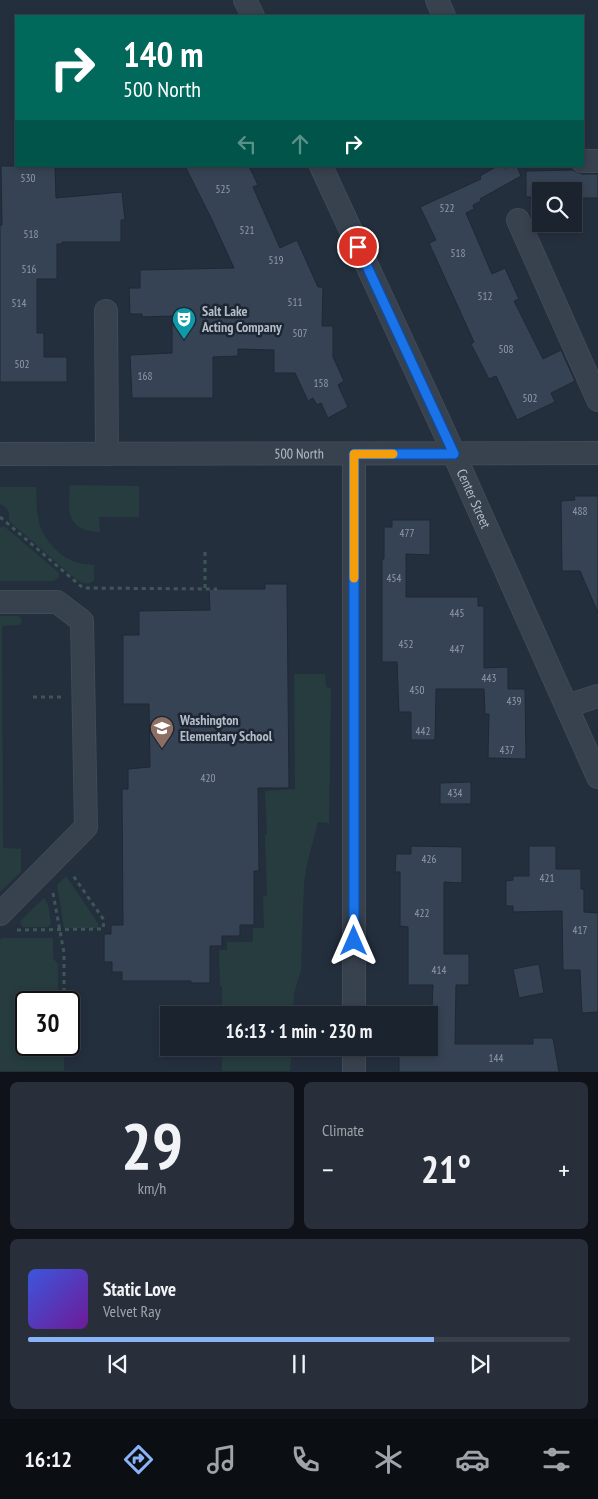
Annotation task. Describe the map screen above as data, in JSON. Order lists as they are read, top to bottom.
{
  "streets": {
    "street": ["500 North", "Center Street"]
  },
  "crossings": [
    ["500 North", "Center Street"]
  ],
  "places": {
    "theatre": ["Salt Lake Acting Company"],
    "school or university": ["Washington Elementary School"]
  },
  "house_numbers": [
    "530",
    "525",
    "522",
    "521",
    "518",
    "518",
    "519",
    "516",
    "512",
    "511",
    "514",
    "507",
    "508",
    "502",
    "168",
    "158",
    "502",
    "488",
    "477",
    "454",
    "445",
    "452",
    "447",
    "443",
    "450",
    "439",
    "442",
    "437",
    "420",
    "434",
    "426",
    "421",
    "422",
    "417",
    "414",
    "144"
  ],
  "page": {
    "turn": ["140 m", "500 North"],
    "limit": "30",
    "trip": "16:13 · 1 min · 230 m",
    "tile": [
      ["29", "km/h"],
      "Climate"
    ],
    "heat": ["−", "21°", "+"],
    "song": ["Static Love", "Velvet Ray"],
    "tabs": "16:12"
  }
}
